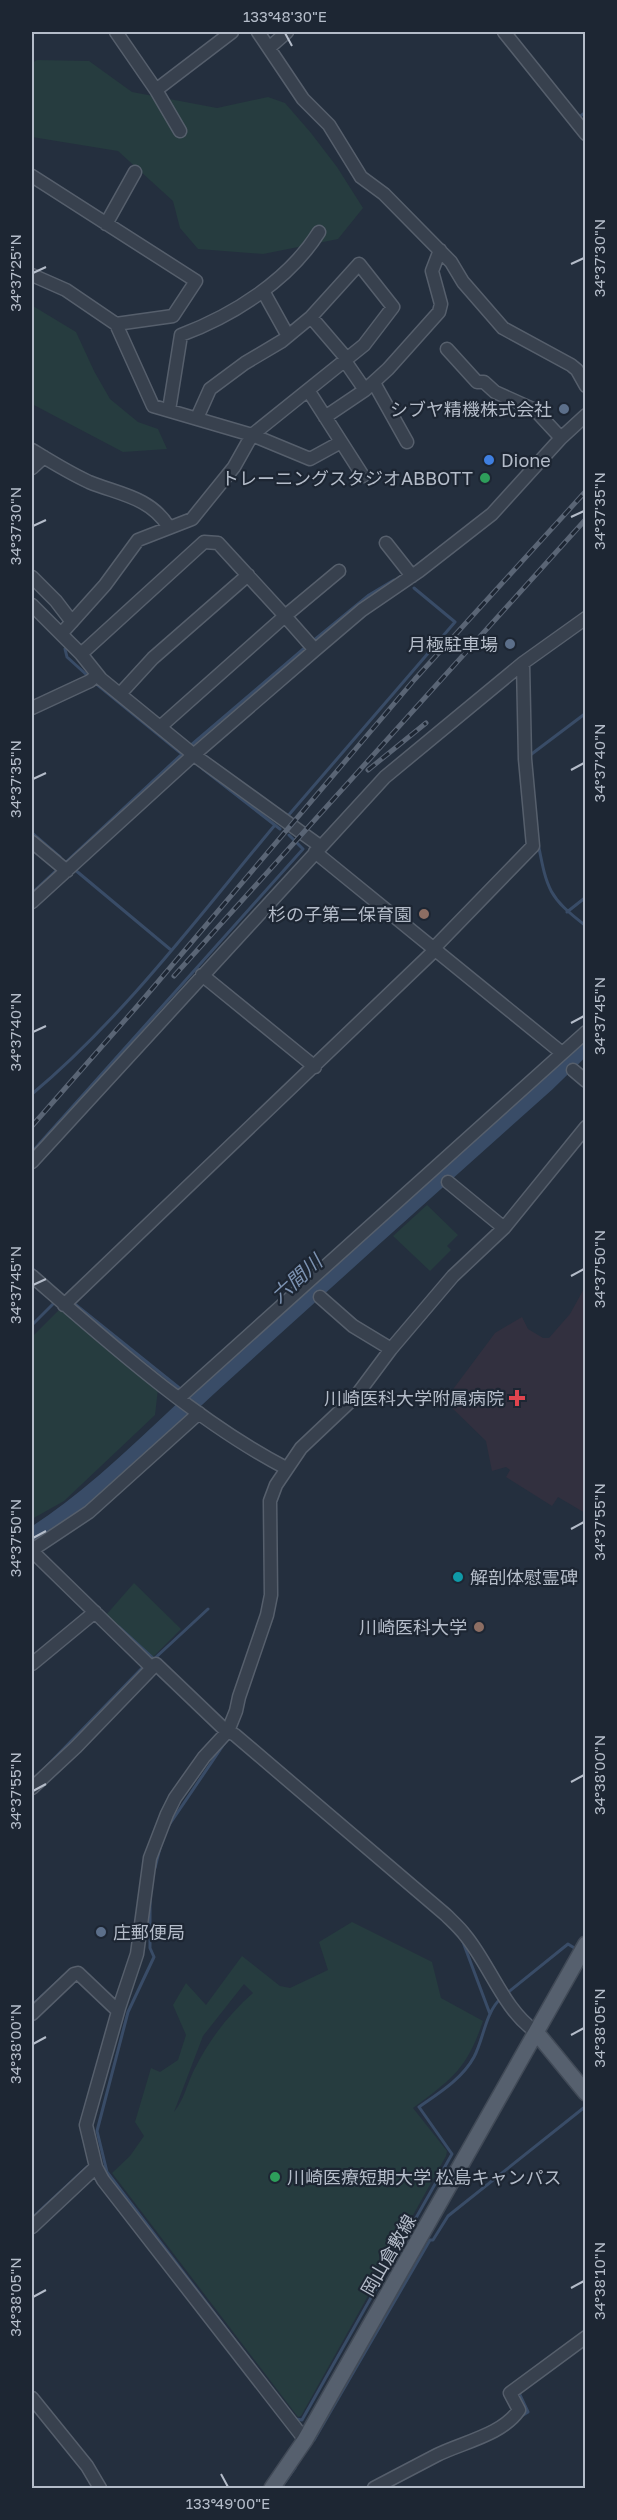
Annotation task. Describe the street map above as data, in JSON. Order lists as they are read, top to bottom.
{
  "streets": {
    "main road": ["岡山倉敷線"]
  },
  "water": ["六間川"],
  "places": {
    "other": [
      "シブヤ精機株式会社",
      "Dione",
      "トレーニングスタジオABBOTT",
      "月極駐車場",
      "杉の子第二保育園",
      "解剖体慰霊碑",
      "川崎医科大学",
      "庄郵便局",
      "川崎医療短期大学 松島キャンパス"
    ],
    "health": ["川崎医科大学附属病院"]
  },
  "coordinates": [
    "133°48'30\"E",
    "34°37'30\"N",
    "34°37'25\"N",
    "34°37'35\"N",
    "34°37'40\"N",
    "34°37'45\"N",
    "34°37'50\"N",
    "34°37'55\"N",
    "34°38'00\"N",
    "34°38'05\"N",
    "34°38'10\"N",
    "133°49'00\"E"
  ]
}
